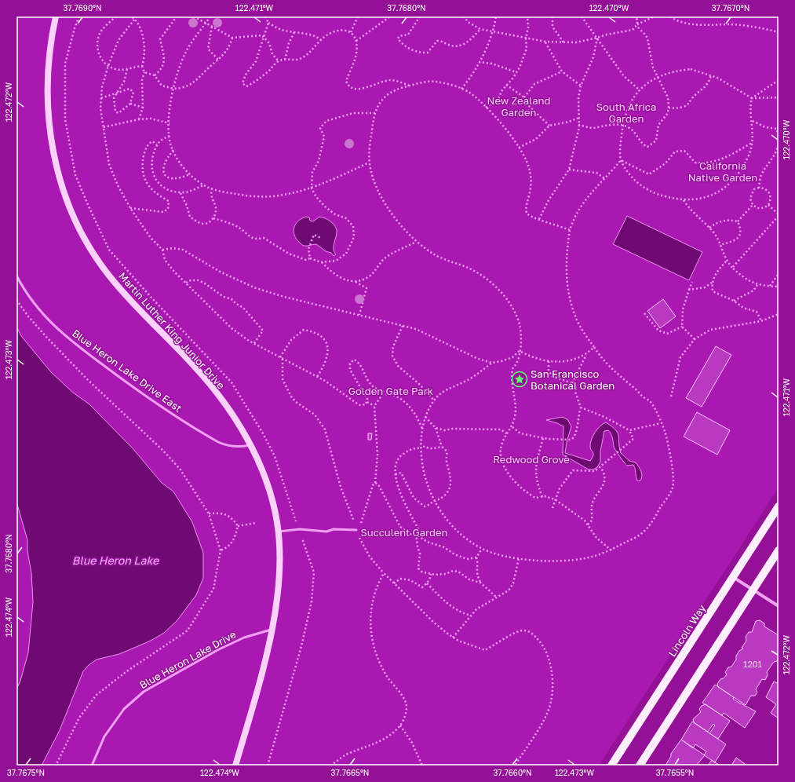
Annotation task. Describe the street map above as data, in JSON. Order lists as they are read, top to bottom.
{
  "streets": {
    "main road": ["Lincoln Way"],
    "street": ["Martin Luther King Junior Drive"],
    "lane": ["Blue Heron Lake Drive East", "Blue Heron Lake Drive"]
  },
  "crossings": [
    ["Martin Luther King Junior Drive", "Blue Heron Lake Drive East"],
    ["Martin Luther King Junior Drive", "Blue Heron Lake Drive"]
  ],
  "water": ["Blue Heron Lake"],
  "parks": [
    "New Zealand Garden",
    "South Africa Garden",
    "California Native Garden",
    "Golden Gate Park",
    "Redwood Grove",
    "Succulent Garden"
  ],
  "places": {
    "place": ["San Francisco Botanical Garden"]
  },
  "house_numbers": ["1201"],
  "coordinates": [
    "37.7690°N",
    "122.471°W",
    "37.7680°N",
    "122.470°W",
    "37.7670°N",
    "122.472°W",
    "122.473°W",
    "122.474°W",
    "37.7675°N",
    "37.7665°N",
    "37.7660°N",
    "37.7655°N"
  ]
}
